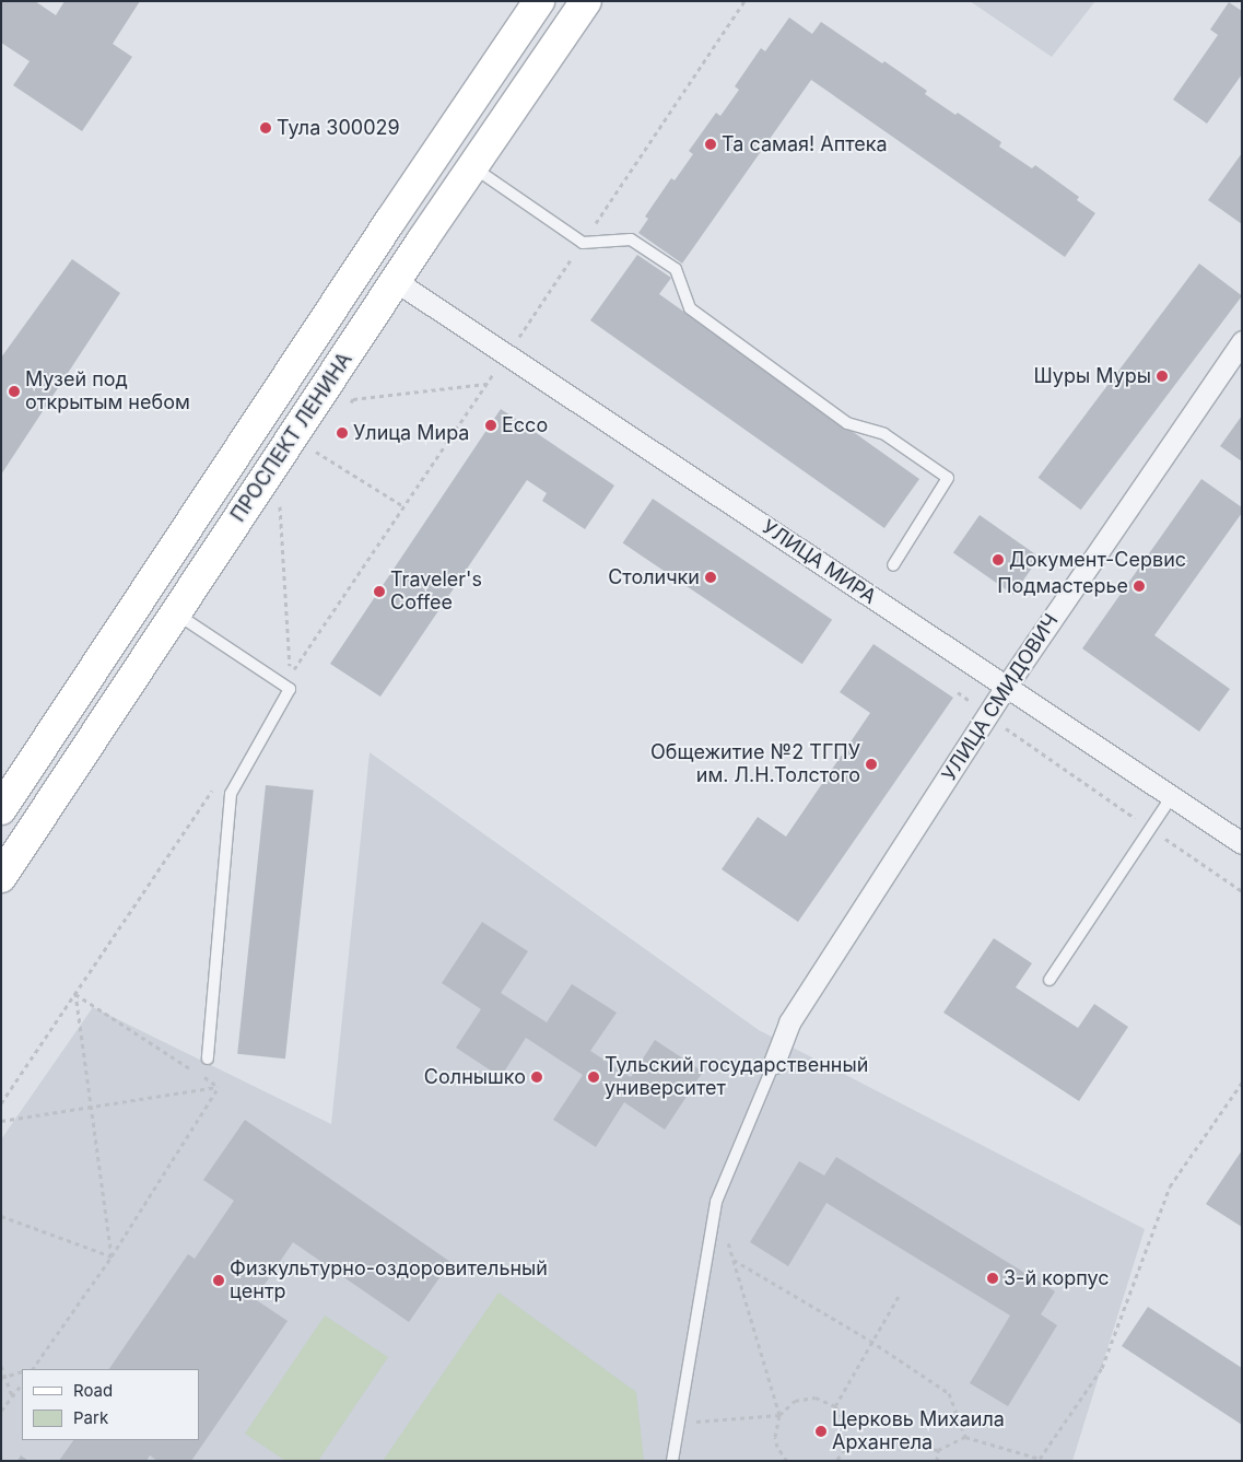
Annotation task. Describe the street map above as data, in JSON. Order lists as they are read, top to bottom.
{
  "streets": {
    "main road": ["ПРОСПЕКТ ЛЕНИНА"],
    "street": ["УЛИЦА МИРА", "УЛИЦА СМИДОВИЧ"]
  },
  "crossings": [
    ["ПРОСПЕКТ ЛЕНИНА", "УЛИЦА МИРА"],
    ["УЛИЦА МИРА", "УЛИЦА СМИДОВИЧ"]
  ],
  "places": [
    "Тула 300029",
    "Та самая! Аптека",
    "Шуры Муры",
    "Музей под открытым небом",
    "Ecco",
    "Улица Мира",
    "Документ-Сервис",
    "Столички",
    "Подмастерье",
    "Traveler's Coffee",
    "Общежитие №2 ТГПУ им. Л.Н.Толстого",
    "Солнышко",
    "Тульский государственный университет",
    "3-й корпус",
    "Физкультурно-оздоровительный центр",
    "Церковь Михаила Архангела"
  ],
  "legend": ["Road", "Park"]
}
